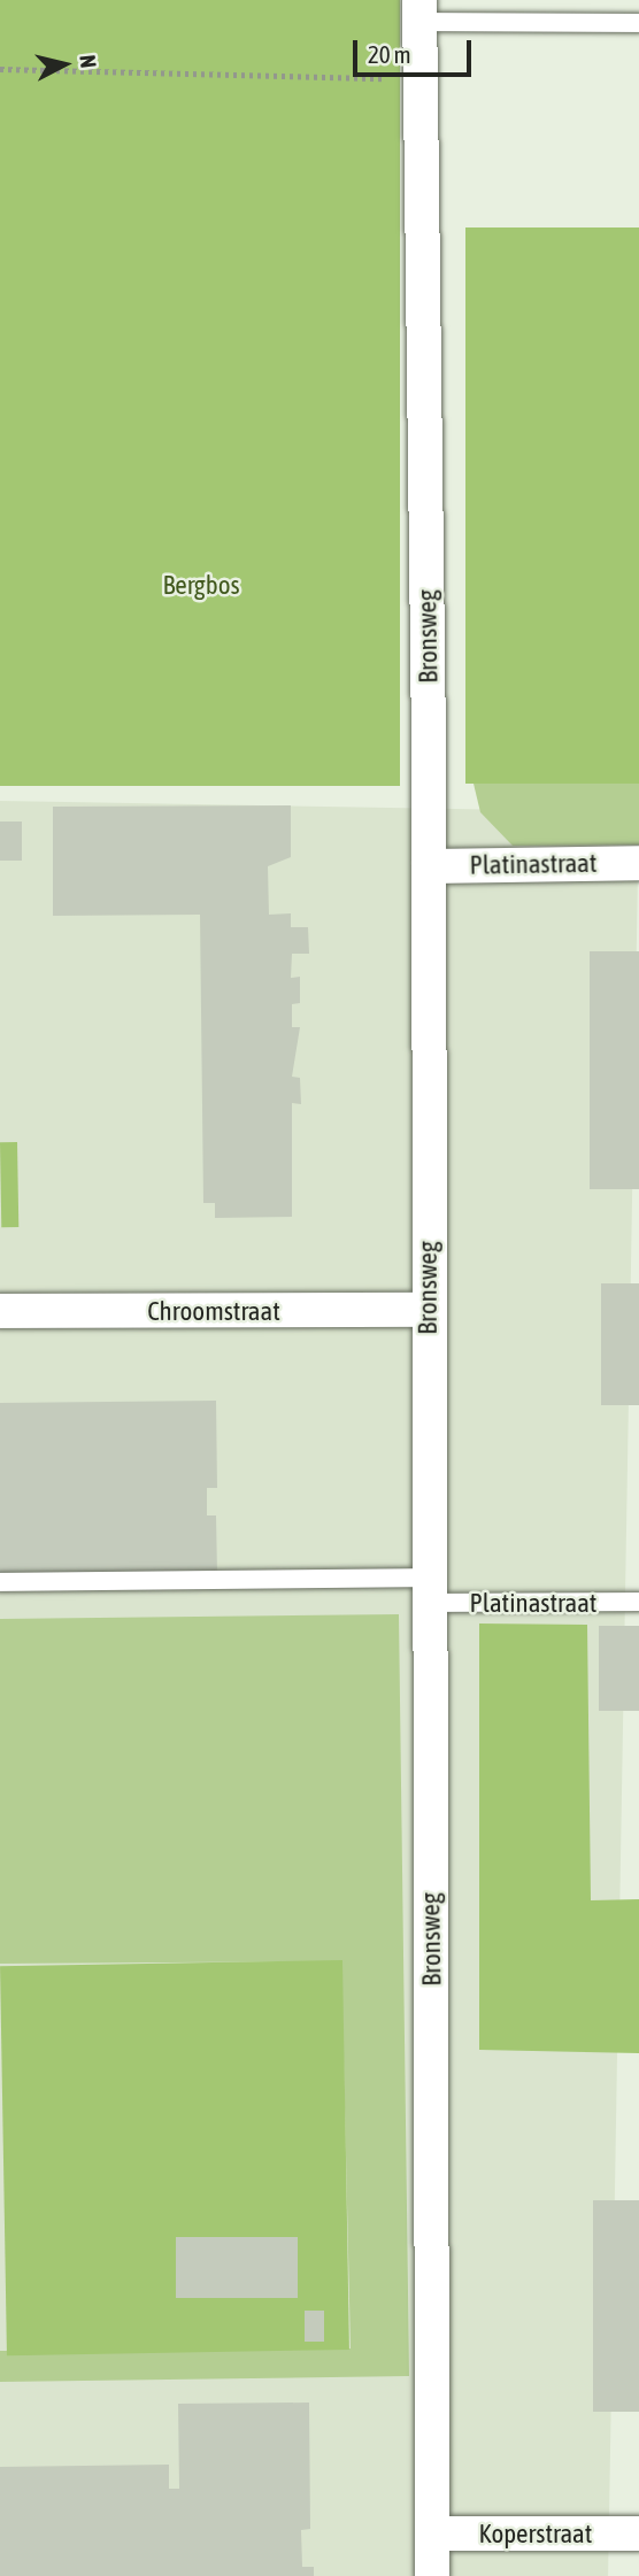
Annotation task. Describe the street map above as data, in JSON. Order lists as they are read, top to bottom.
{
  "streets": {
    "street": [
      "Bronsweg",
      "Platinastraat",
      "Chroomstraat",
      "Koperstraat"
    ]
  },
  "crossings": [
    ["Bronsweg", "Platinastraat"],
    ["Bronsweg", "Chroomstraat"],
    ["Bronsweg", "Koperstraat"]
  ],
  "parks": ["Bergbos"],
  "scale_bar": "20 m",
  "north": "right"
}
